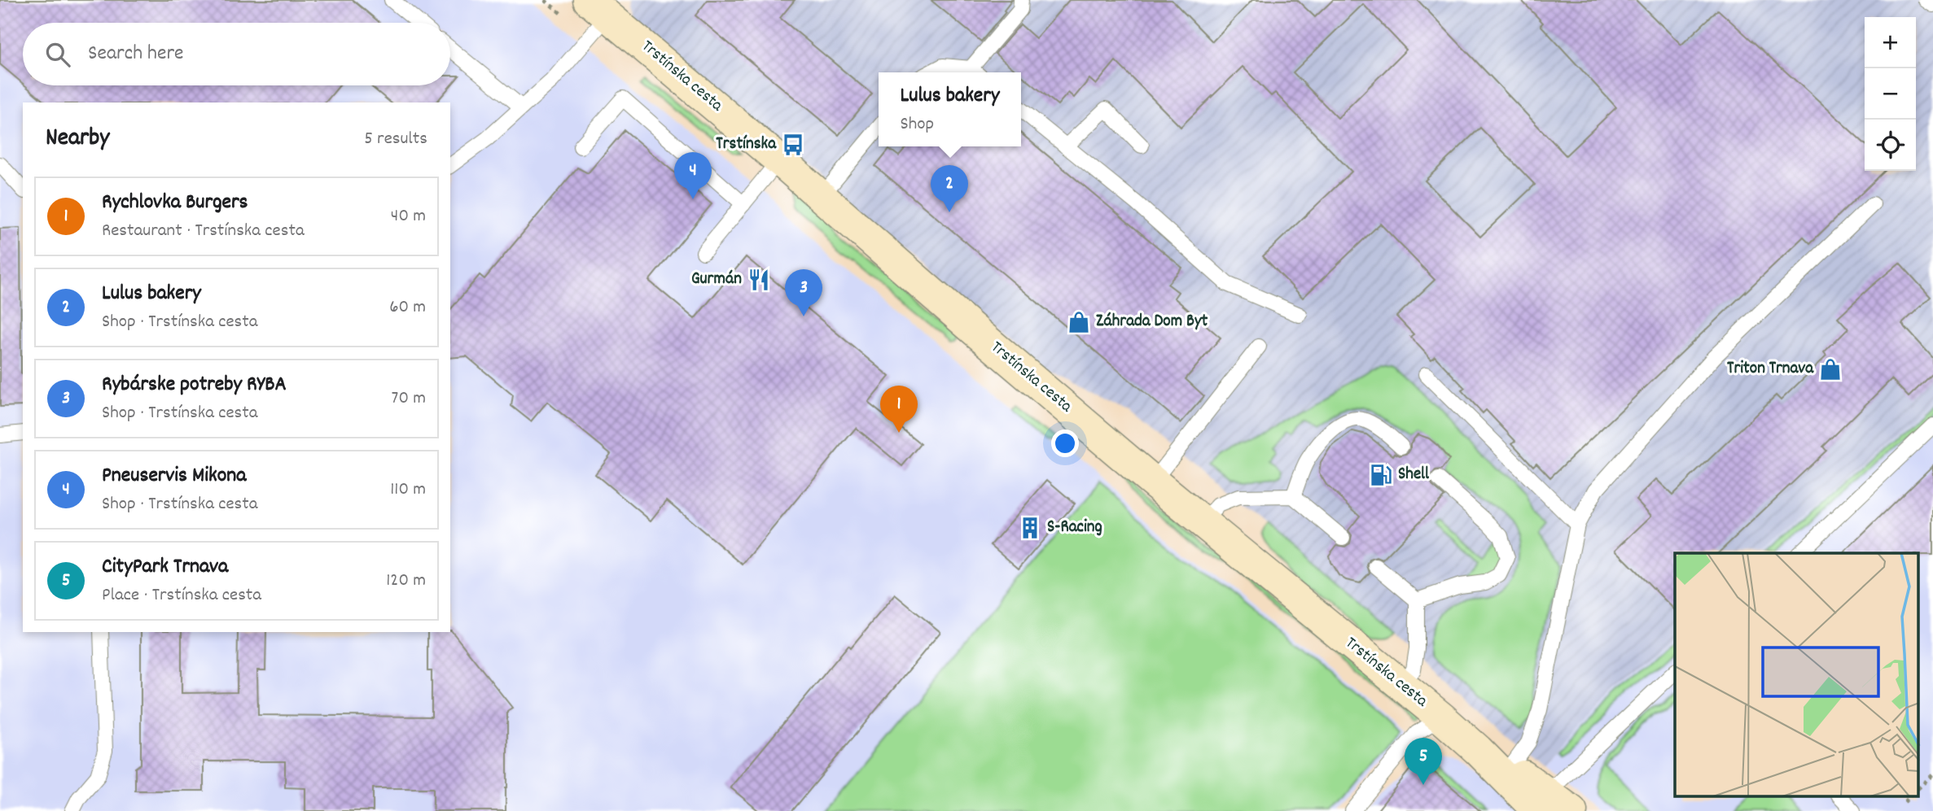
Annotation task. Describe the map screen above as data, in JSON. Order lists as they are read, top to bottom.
{
  "streets": {
    "main road": ["Trstínska cesta"]
  },
  "places": {
    "bus stop": ["Trstínska"],
    "restaurant": ["Gurmán"],
    "shop": ["Záhrada Dom Byt", "Triton Trnava"],
    "fuel station": ["Shell"],
    "building": ["S-Racing"]
  },
  "page": {
    "map_buttons": ["+", "−"],
    "search": "Search here",
    "popup": ["Lulus bakery", "Shop"],
    "heading": ["Nearby", "5 results"],
    "pins": [
      "4",
      "2",
      "3",
      "1",
      "5"
    ],
    "list": [
      {
        "mark": "1",
        "name": "Rychlovka Burgers",
        "note": "Restaurant · Trstínska cesta",
        "value": "40 m"
      },
      {
        "mark": "2",
        "name": "Lulus bakery",
        "note": "Shop · Trstínska cesta",
        "value": "60 m"
      },
      {
        "mark": "3",
        "name": "Rybárske potreby RYBA",
        "note": "Shop · Trstínska cesta",
        "value": "70 m"
      },
      {
        "mark": "4",
        "name": "Pneuservis Mikona",
        "note": "Shop · Trstínska cesta",
        "value": "110 m"
      },
      {
        "mark": "5",
        "name": "CityPark Trnava",
        "note": "Place · Trstínska cesta",
        "value": "120 m"
      }
    ]
  }
}
